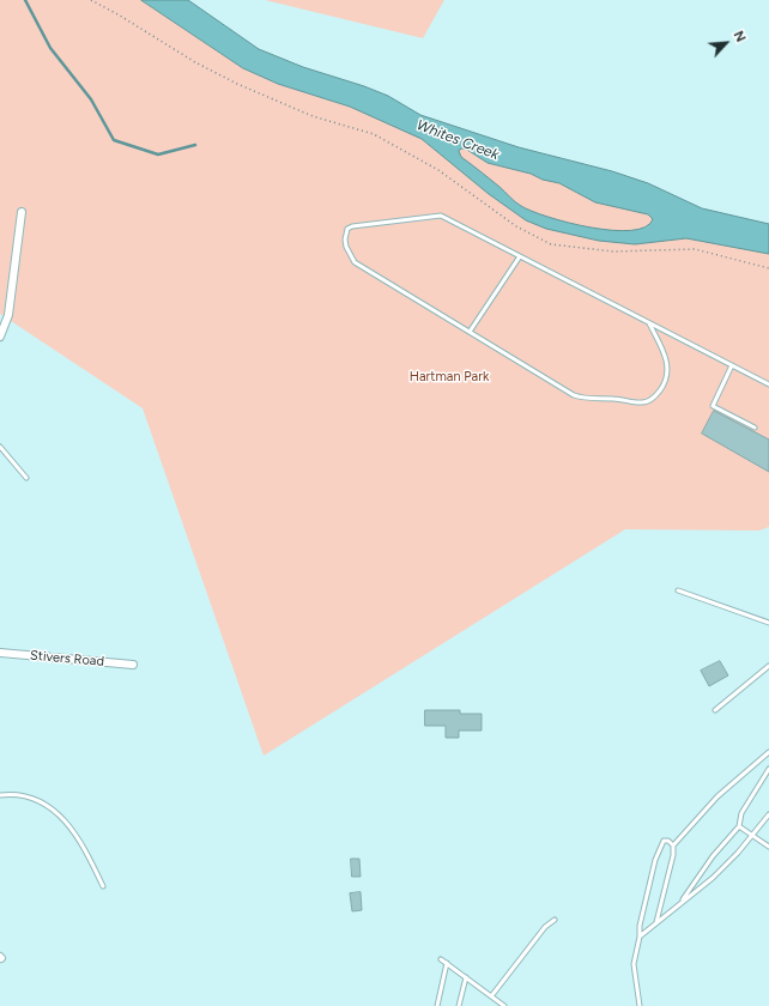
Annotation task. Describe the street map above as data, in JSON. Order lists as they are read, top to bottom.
{
  "streets": {
    "street": ["Stivers Road"]
  },
  "water": ["Whites Creek"],
  "parks": ["Hartman Park"],
  "north": "top right"
}
